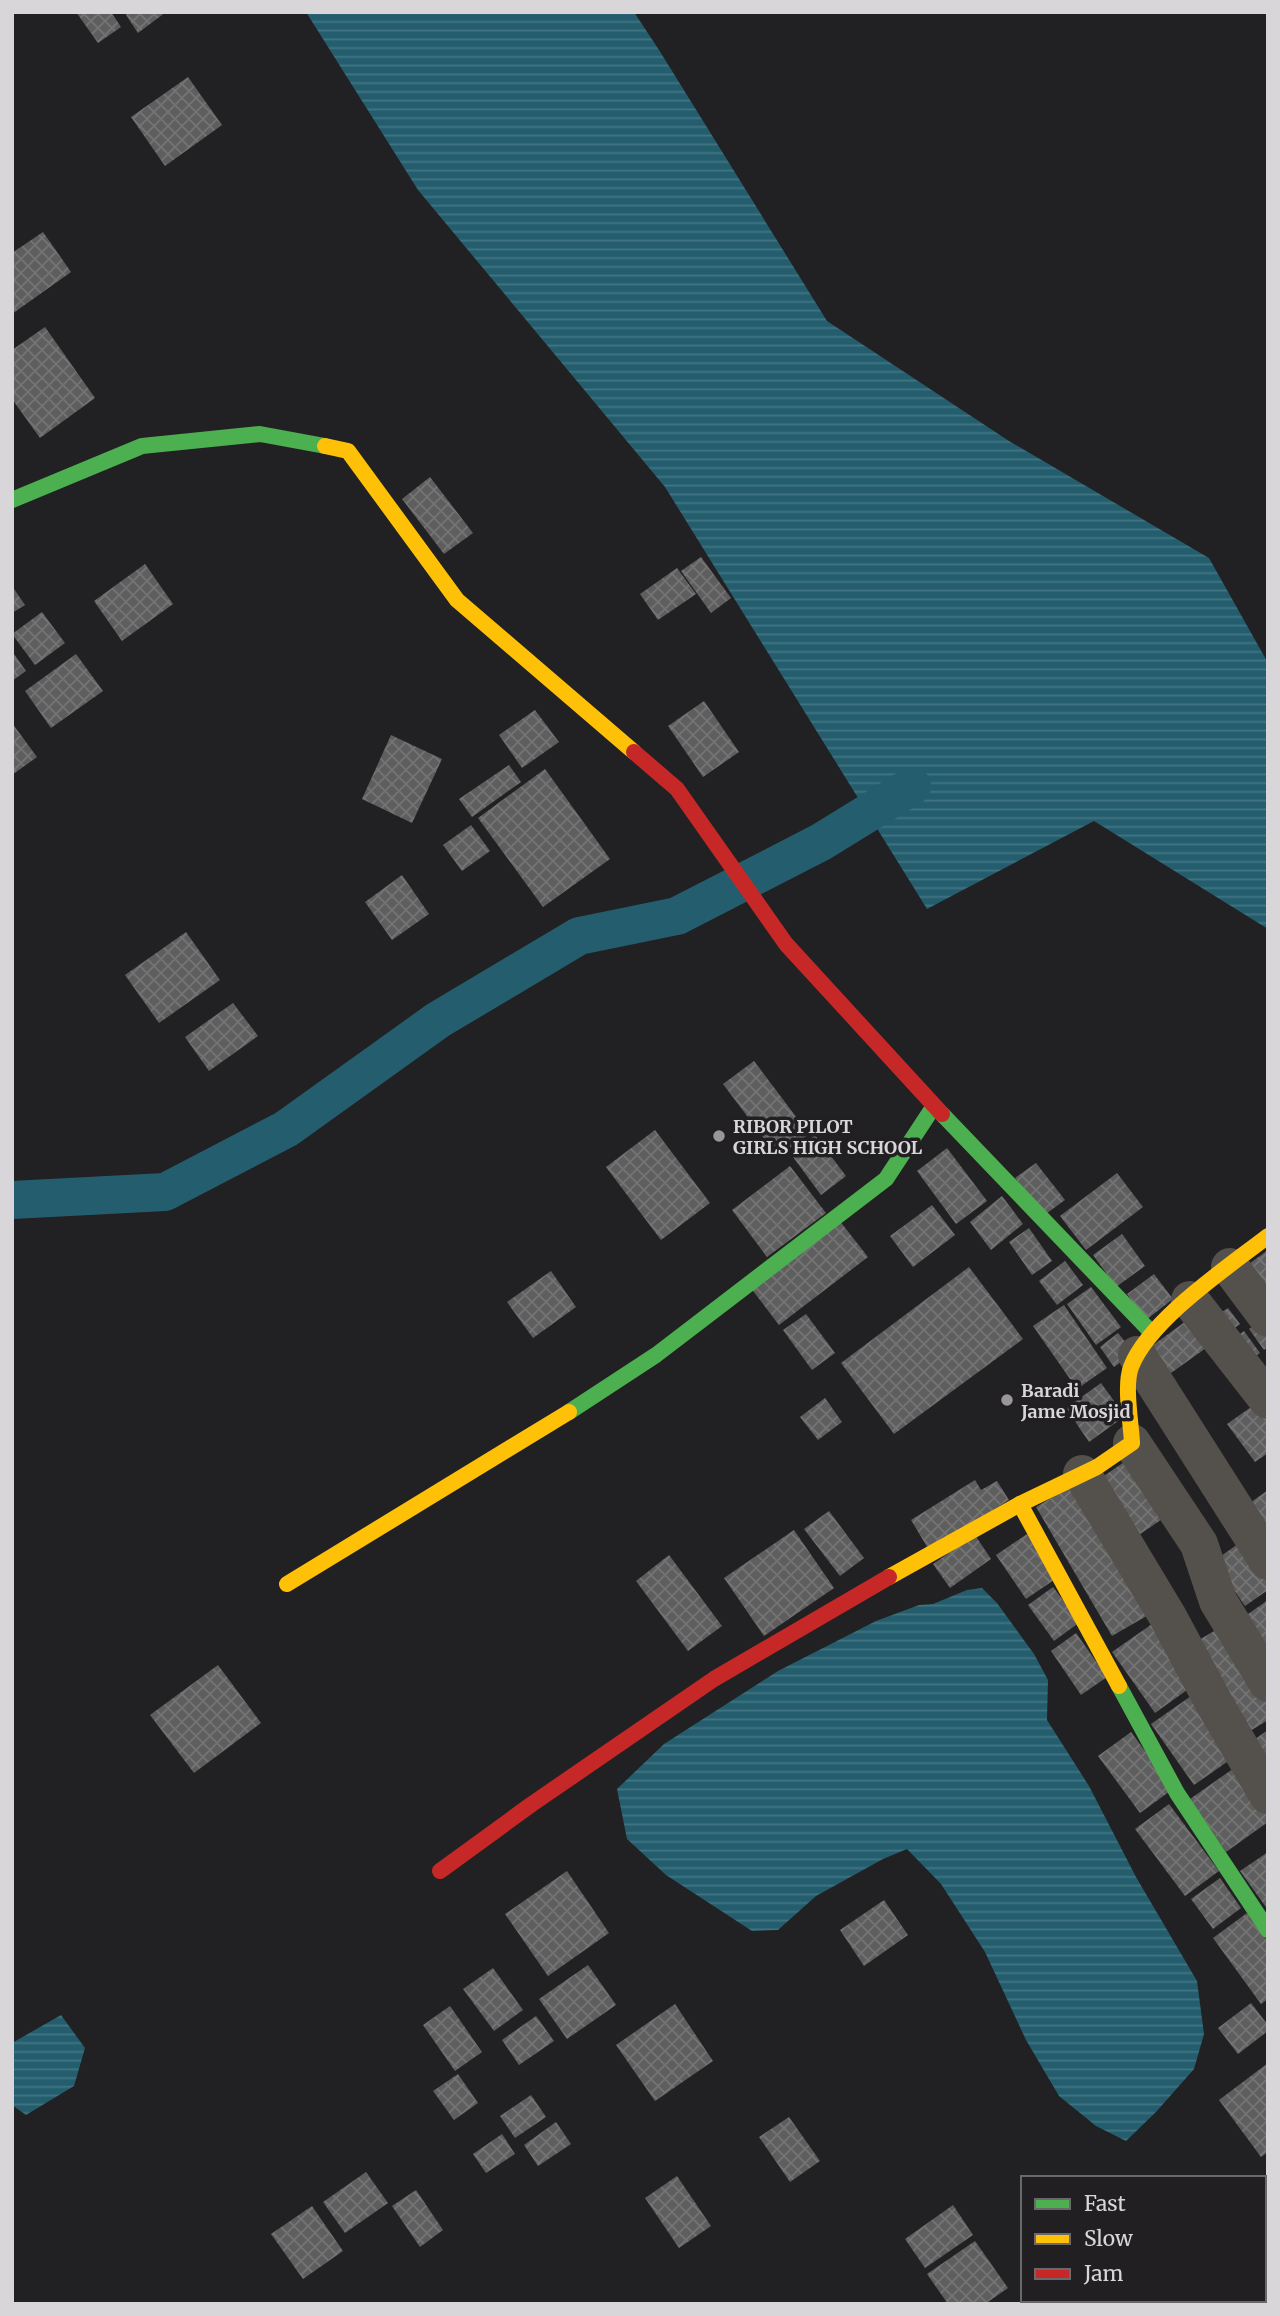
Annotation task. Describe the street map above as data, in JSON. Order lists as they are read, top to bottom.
{
  "places": ["RIBOR PILOT GIRLS HIGH SCHOOL", "Baradi Jame Mosjid"],
  "legend": ["Fast", "Slow", "Jam"]
}
